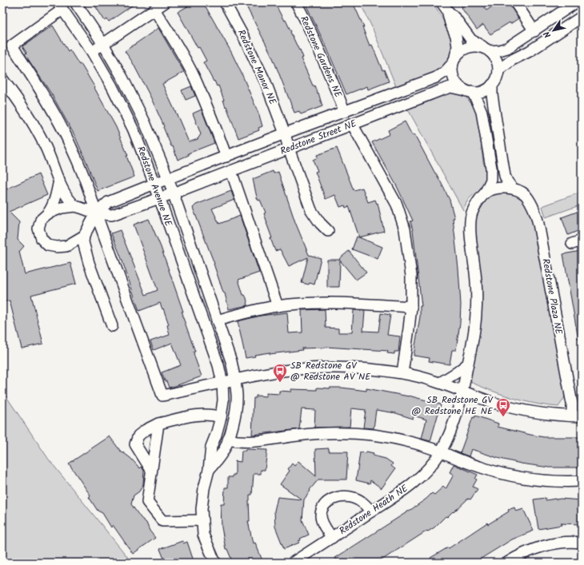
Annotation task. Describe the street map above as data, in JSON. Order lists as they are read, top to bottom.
{
  "streets": {
    "street": [
      "Redstone Gardens NE",
      "Redstone Manor NE",
      "Redstone Street NE",
      "Redstone Avenue NE",
      "Redstone Plaza NE",
      "Redstone Heath NE"
    ]
  },
  "crossings": [
    ["Redstone Gardens NE", "Redstone Street NE"],
    ["Redstone Manor NE", "Redstone Street NE"],
    ["Redstone Street NE", "Redstone Avenue NE"]
  ],
  "places": {
    "bus stop": ["SB Redstone GV @ Redstone AV NE", "SB Redstone GV @ Redstone HE NE"]
  },
  "north": "bottom left"
}
